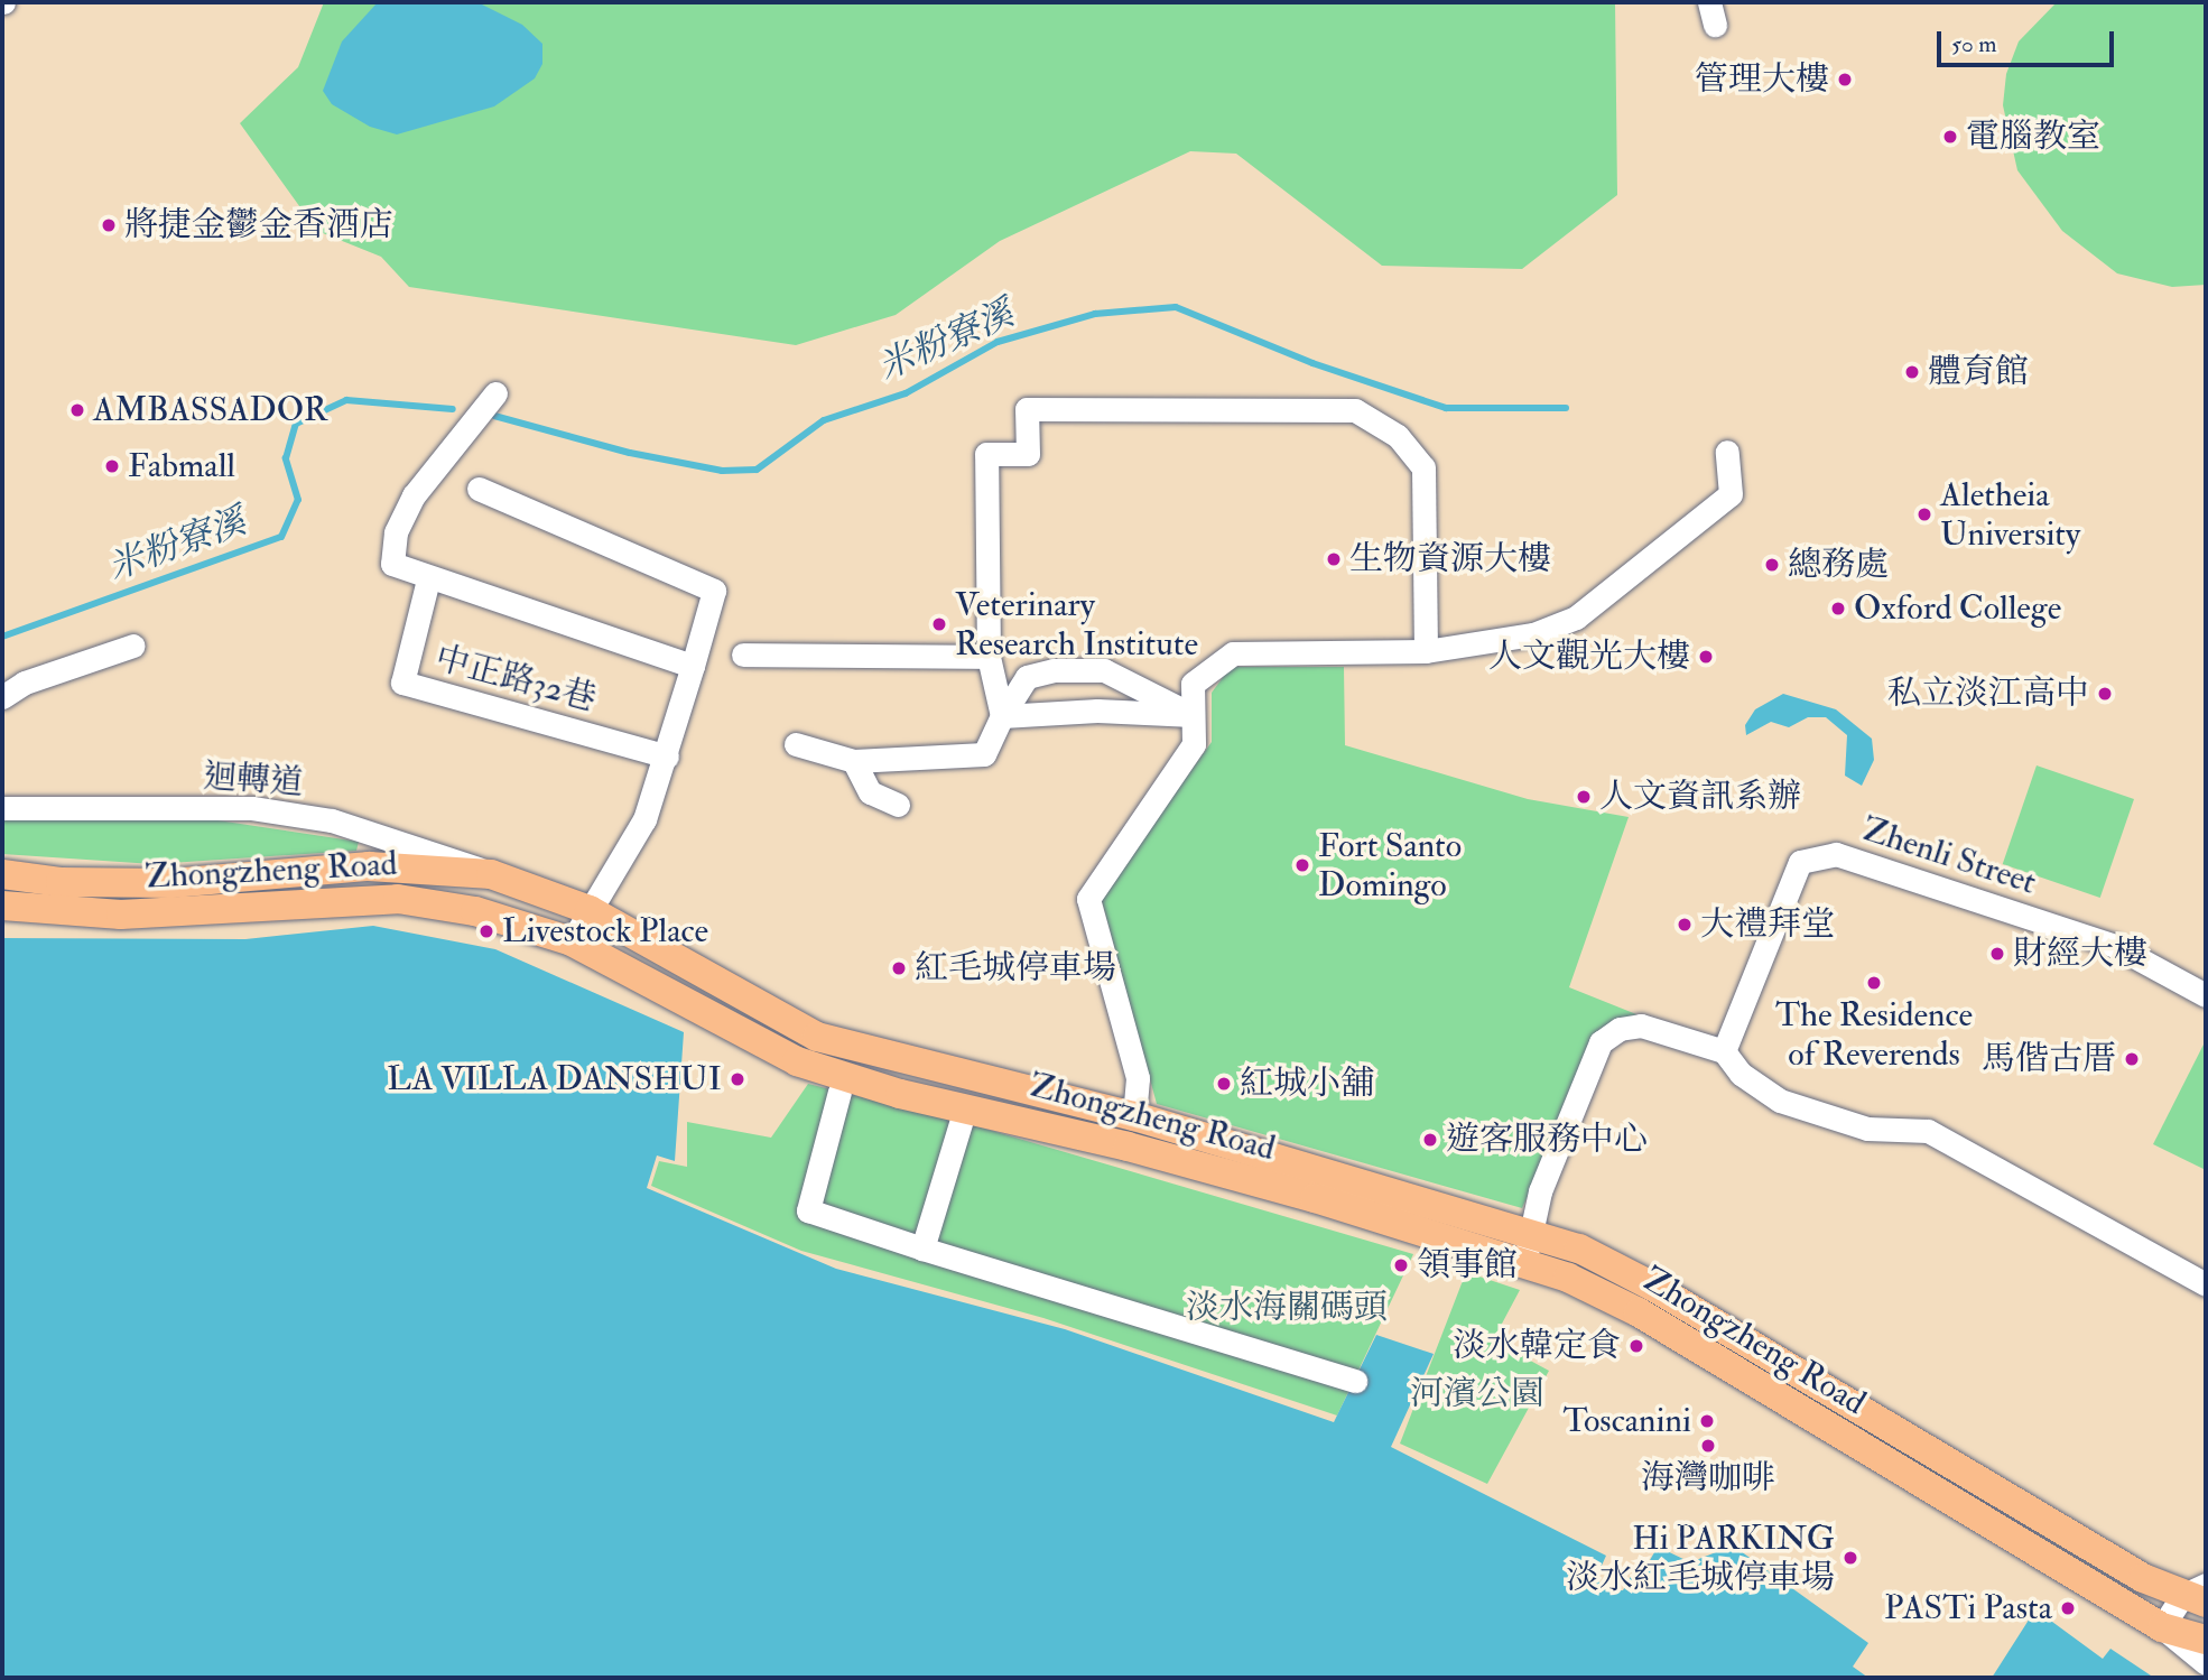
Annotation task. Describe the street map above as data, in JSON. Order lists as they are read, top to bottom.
{
  "streets": {
    "main road": ["Zhongzheng Road"],
    "street": ["中正路32巷", "迴轉道", "Zhenli Street"]
  },
  "crossings": [
    ["迴轉道", "Zhongzheng Road"]
  ],
  "water": ["米粉寮溪"],
  "parks": ["淡水海關碼頭", "河濱公園"],
  "places": [
    "管理大樓",
    "電腦教室",
    "將捷金鬱金香酒店",
    "體育館",
    "AMBASSADOR",
    "Fabmall",
    "Aletheia University",
    "生物資源大樓",
    "總務處",
    "Oxford College",
    "Veterinary Research Institute",
    "人文觀光大樓",
    "私立淡江高中",
    "人文資訊系辦",
    "Fort Santo Domingo",
    "大禮拜堂",
    "Livestock Place",
    "財經大樓",
    "紅毛城停車場",
    "The Residence of Reverends",
    "馬偕古厝",
    "LA VILLA DANSHUI",
    "紅城小舖",
    "遊客服務中心",
    "領事館",
    "淡水韓定食",
    "Toscanini",
    "海灣咖啡",
    "Hi PARKING 淡水紅毛城停車場",
    "PASTi Pasta"
  ],
  "scale_bar": "50 m"
}
